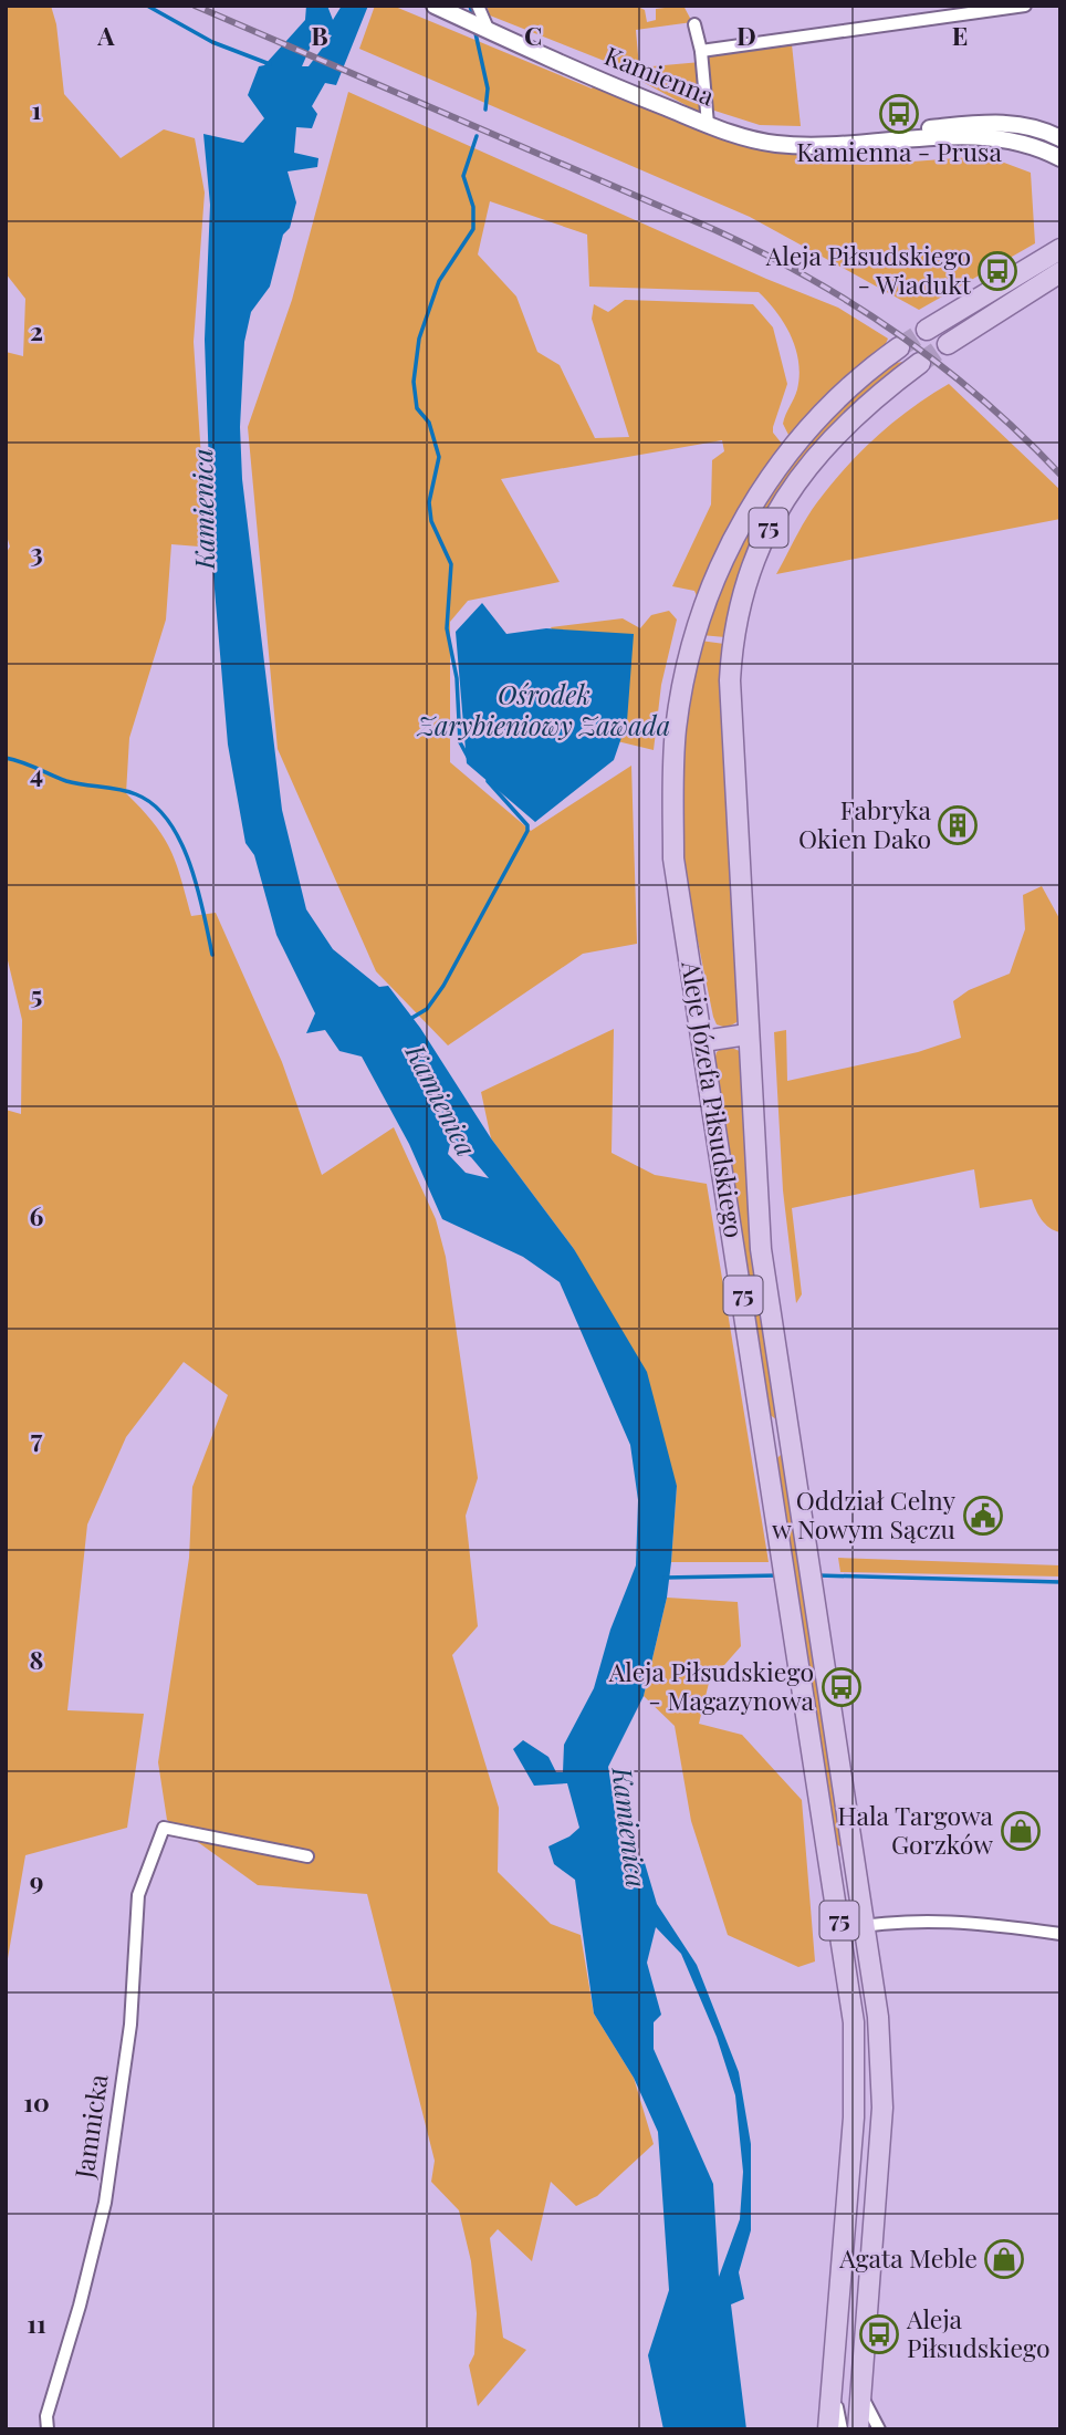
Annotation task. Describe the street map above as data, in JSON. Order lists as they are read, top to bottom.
{
  "streets": {
    "main road": ["75", "Aleje Józefa Piłsudskiego"],
    "street": ["Kamienna", "Jamnicka"]
  },
  "water": ["Kamienica", "Ośrodek Zarybieniowy Zawada"],
  "places": {
    "bus stop": [
      "Kamienna - Prusa",
      "Aleja Piłsudskiego - Wiadukt",
      "Aleja Piłsudskiego - Magazynowa",
      "Aleja Piłsudskiego"
    ],
    "building": ["Fabryka Okien Dako"],
    "public building": ["Oddział Celny w Nowym Sączu"],
    "shop": ["Hala Targowa Gorzków", "Agata Meble"]
  },
  "grid": {
    "columns": [
      "A",
      "B",
      "C",
      "D",
      "E"
    ],
    "rows": [
      "1",
      "2",
      "3",
      "4",
      "5",
      "6",
      "7",
      "8",
      "9",
      "10",
      "11"
    ]
  }
}
